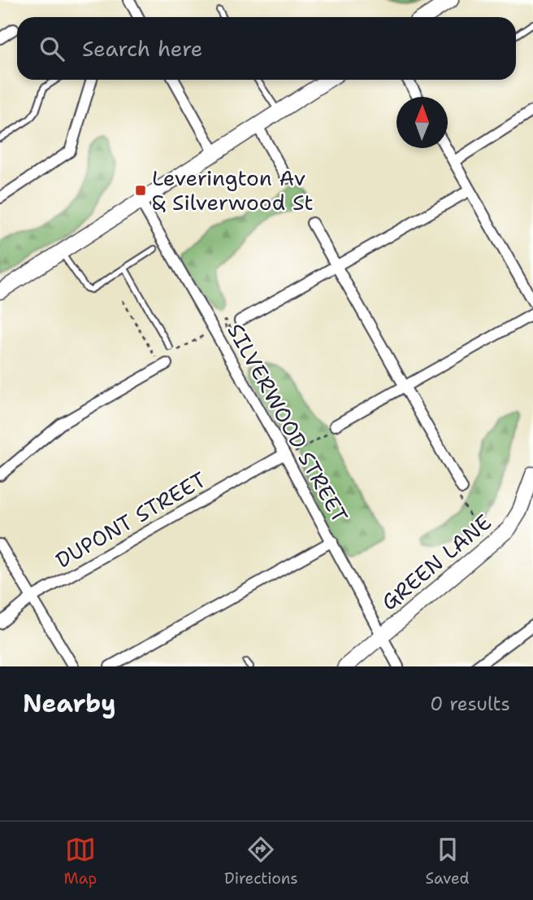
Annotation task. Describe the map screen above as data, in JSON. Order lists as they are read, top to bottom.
{
  "streets": {
    "street": ["SILVERWOOD STREET", "DUPONT STREET", "GREEN LANE"]
  },
  "crossings": [
    ["SILVERWOOD STREET", "DUPONT STREET"],
    ["SILVERWOOD STREET", "GREEN LANE"]
  ],
  "places": {
    "transit": ["Leverington Av & Silverwood St"]
  },
  "north": "top",
  "page": {
    "search": "Search here",
    "heading": ["Nearby", "0 results"],
    "nav": ["Map", "Directions", "Saved"]
  }
}
